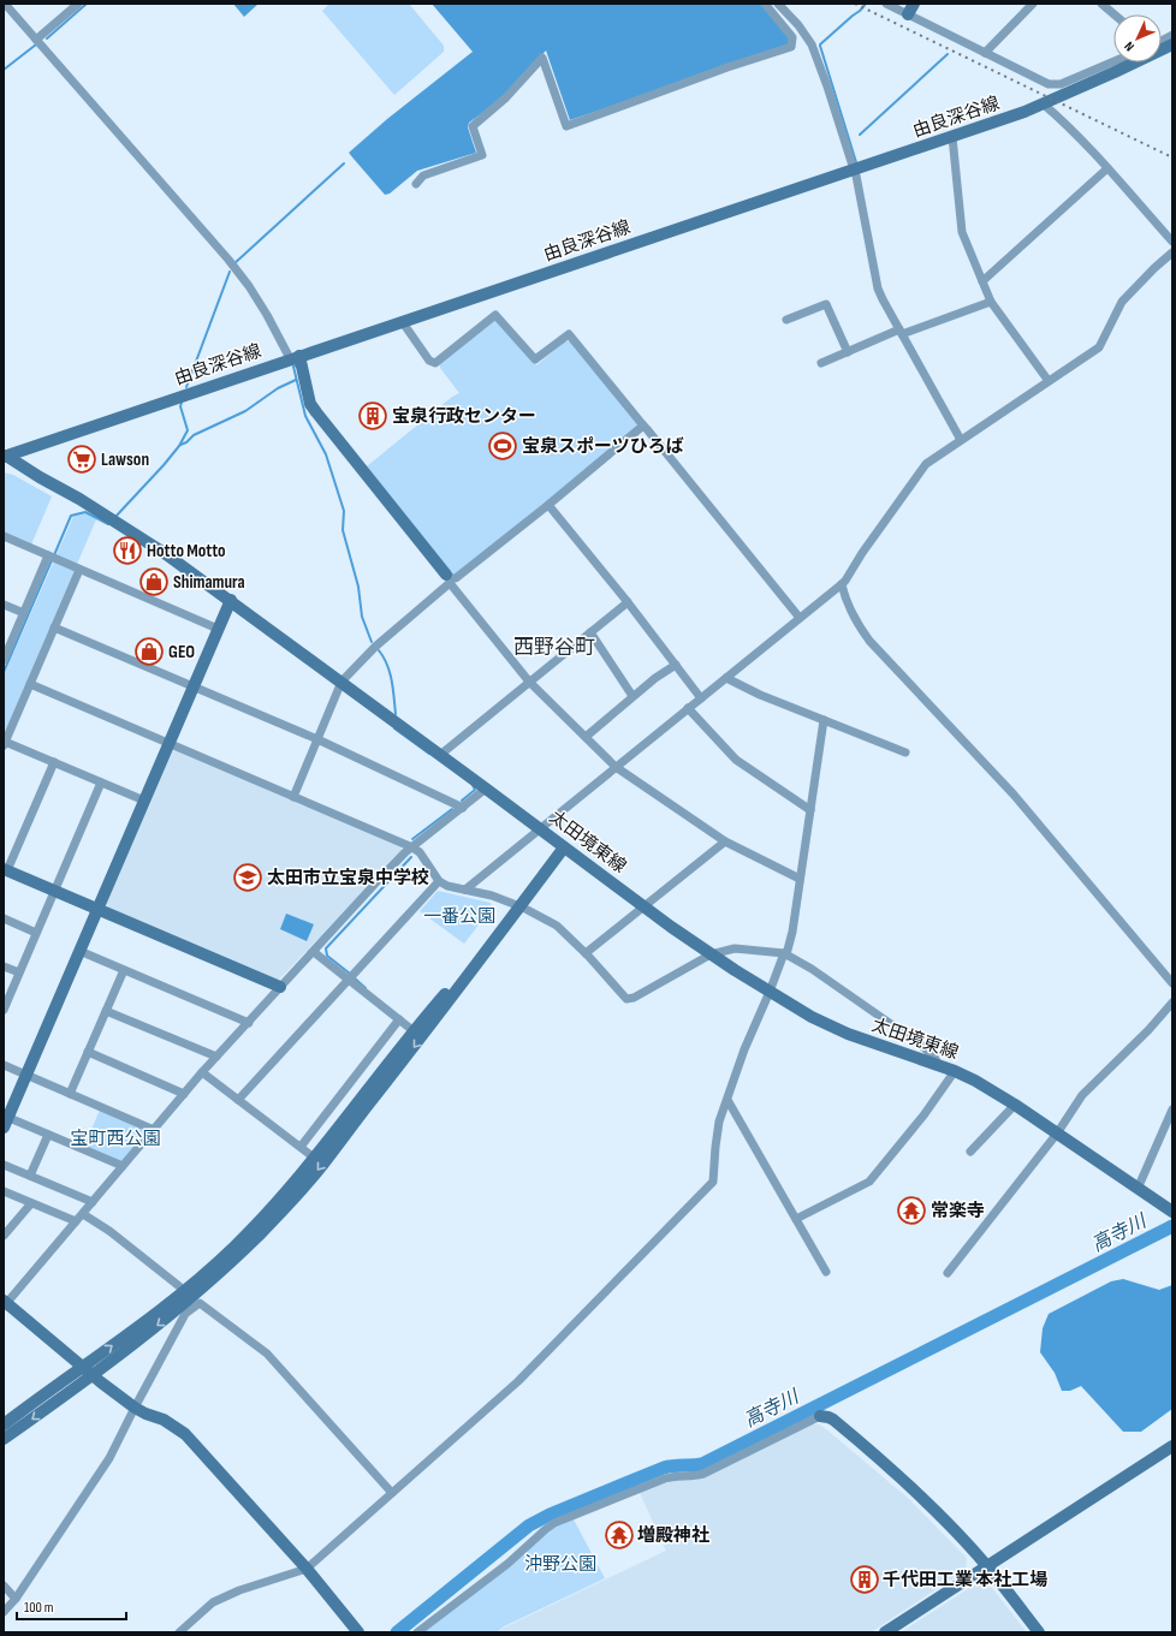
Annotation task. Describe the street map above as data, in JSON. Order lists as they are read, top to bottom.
{
  "streets": {
    "street": ["由良深谷線", "太田境東線"]
  },
  "crossings": [
    ["由良深谷線", "太田境東線"]
  ],
  "districts": ["西野谷町"],
  "water": ["高寺川"],
  "parks": ["一番公園", "宝町西公園", "沖野公園"],
  "places": {
    "building": ["宝泉行政センター", "千代田工業 本社工場"],
    "sports": ["宝泉スポーツひろば"],
    "supermarket": ["Lawson"],
    "restaurant": ["Hotto Motto"],
    "shop": ["Shimamura", "GEO"],
    "school or university": ["太田市立宝泉中学校"],
    "temple": ["常楽寺", "増殿神社"]
  },
  "scale_bar": "100 m",
  "north": "bottom left"
}
